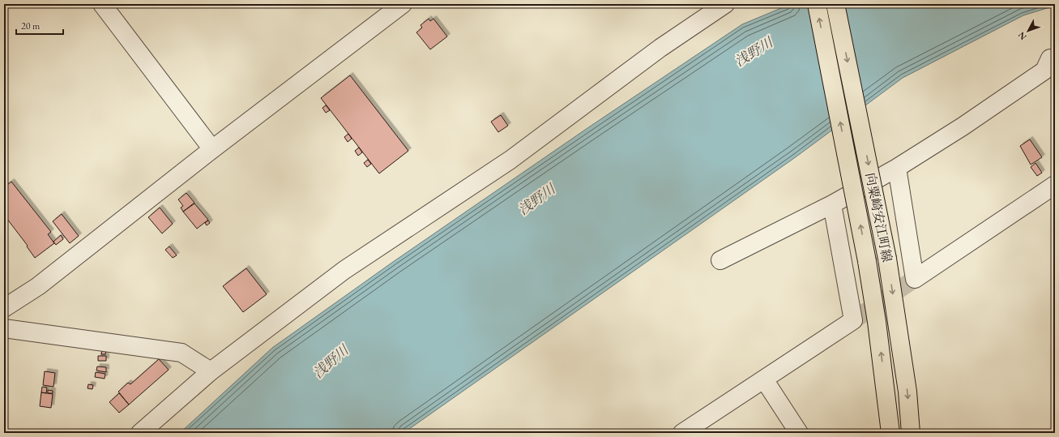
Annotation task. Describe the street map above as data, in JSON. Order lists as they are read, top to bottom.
{
  "streets": {
    "main road": ["向粟崎安江町線"]
  },
  "water": ["浅野川"],
  "scale_bar": "20 m",
  "north": "bottom left"
}
